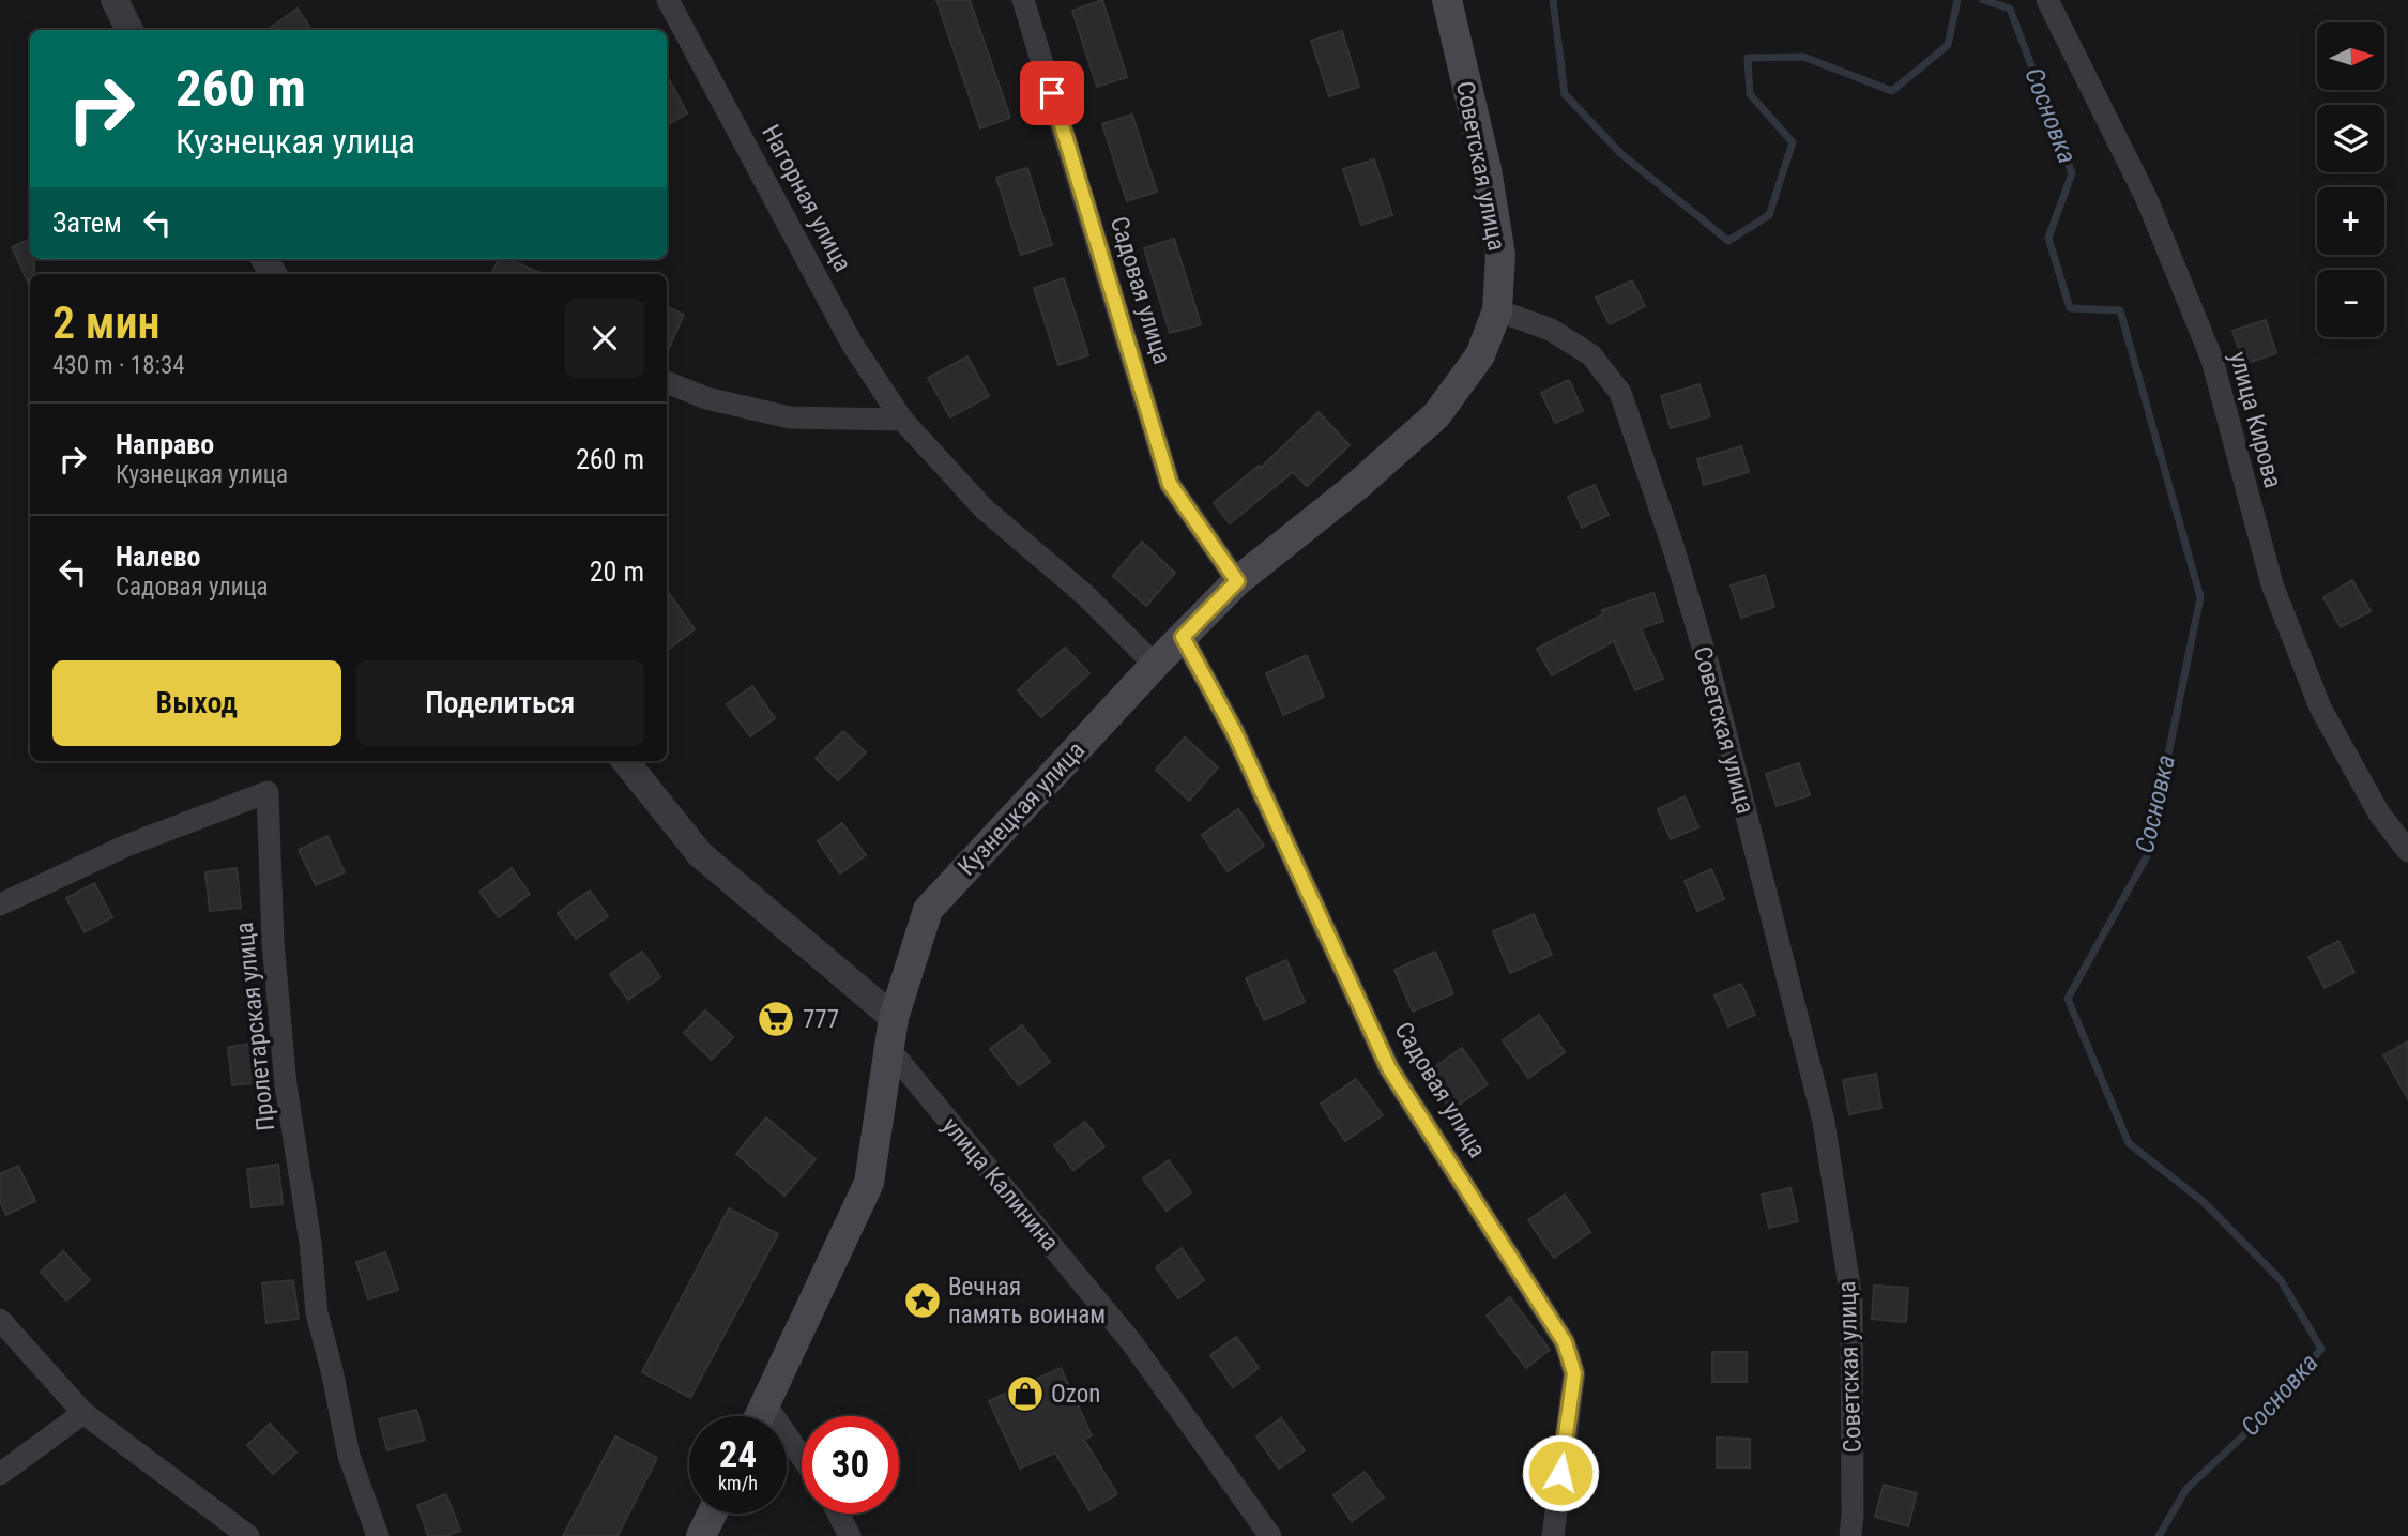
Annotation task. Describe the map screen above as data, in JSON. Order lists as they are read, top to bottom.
{
  "streets": {
    "main road": ["Советская улица", "Кузнецкая улица"],
    "street": [
      "Нагорная улица",
      "Садовая улица",
      "улица Кирова",
      "Пролетарская улица",
      "улица Калинина"
    ]
  },
  "crossings": [
    ["Советская улица", "Кузнецкая улица"],
    ["Нагорная улица", "Кузнецкая улица"],
    ["Садовая улица", "Кузнецкая улица"],
    ["Кузнецкая улица", "улица Калинина"]
  ],
  "water": ["Сосновка"],
  "places": {
    "supermarket": ["777"],
    "place": ["Вечная память воинам"],
    "shop": ["Ozon"]
  },
  "north": "right",
  "page": {
    "map_buttons": ["+", "−"],
    "turn": ["260 m", "Кузнецкая улица"],
    "then": "Затем",
    "heading": ["2 мин", "430 m · 18:34"],
    "list": [
      {
        "name": "Направо",
        "note": "Кузнецкая улица",
        "value": "260 m"
      },
      {
        "name": "Налево",
        "note": "Садовая улица",
        "value": "20 m"
      }
    ],
    "buttons": ["Выход", "Поделиться"],
    "speed": "24 km/h",
    "limit": "30"
  }
}
